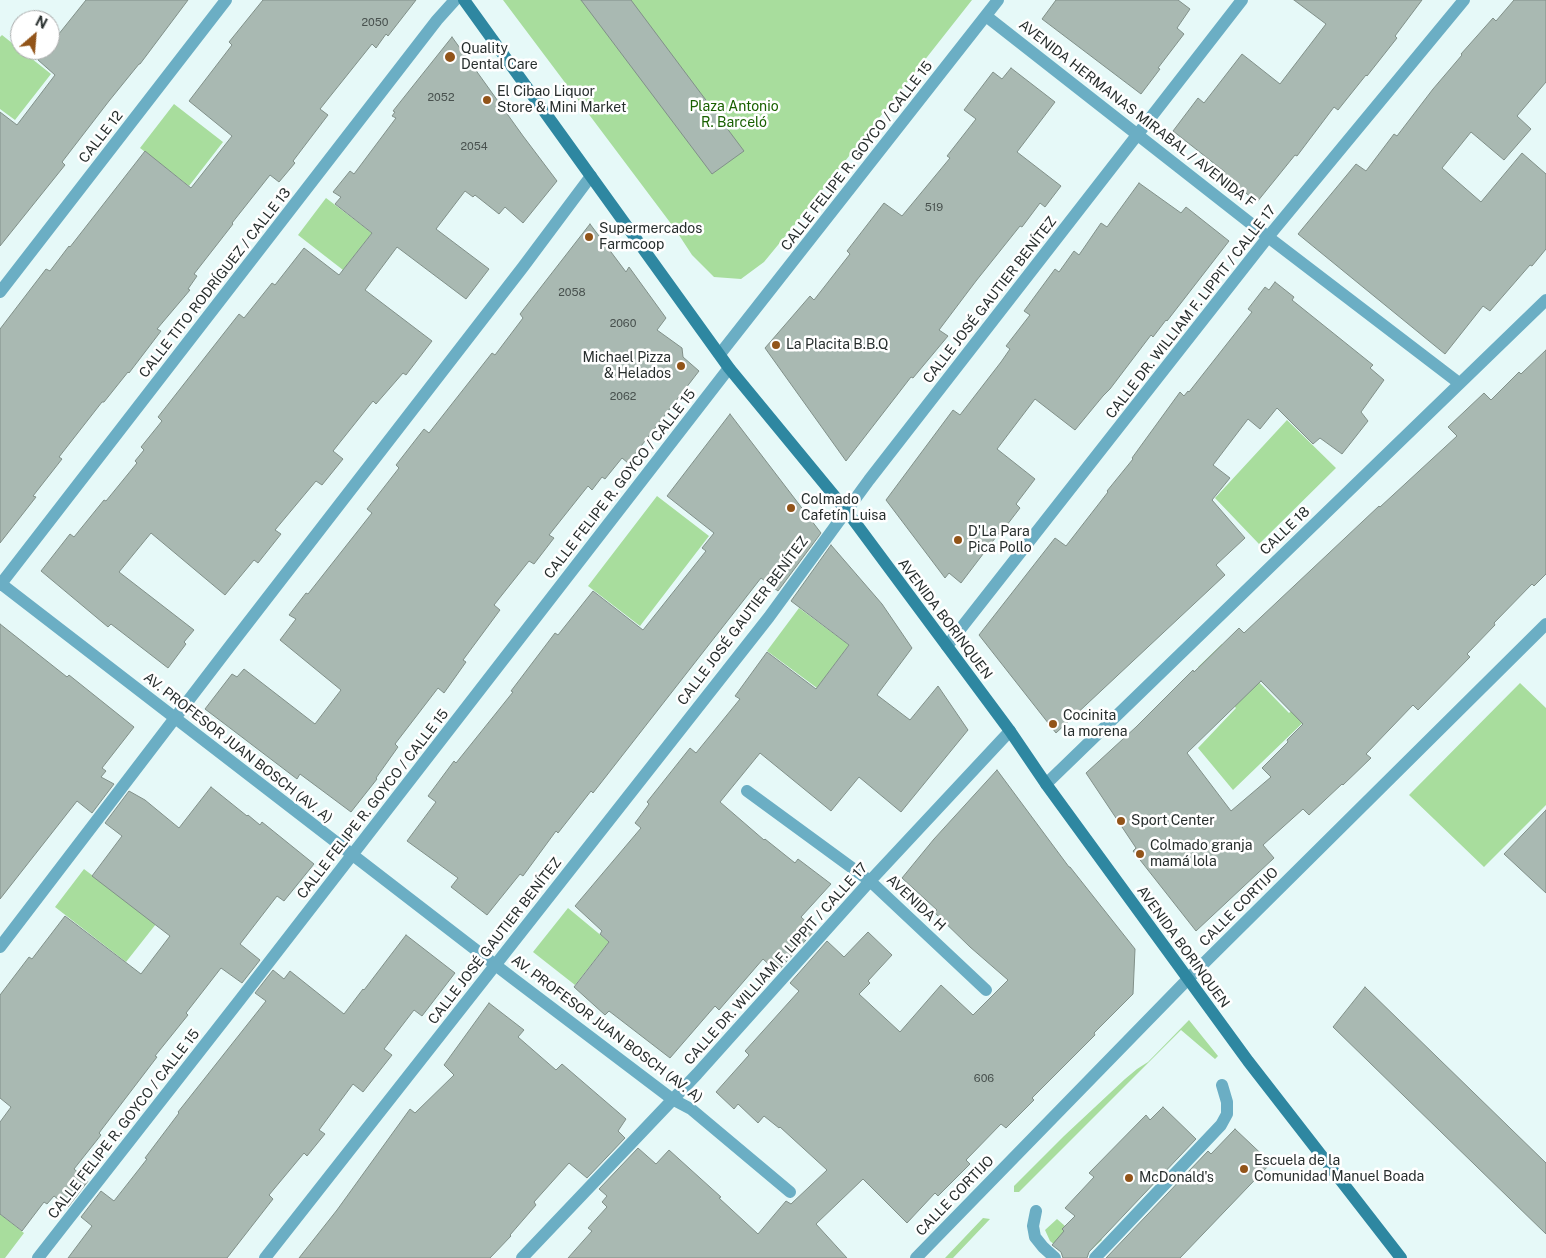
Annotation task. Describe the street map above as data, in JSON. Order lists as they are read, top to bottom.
{
  "streets": {
    "street": [
      "AVENIDA HERMANAS MIRABAL / AVENIDA F",
      "CALLE 12",
      "CALLE FELIPE R. GOYCO / CALLE 15",
      "CALLE TITO RODRÍGUEZ / CALLE 13",
      "CALLE JOSÉ GAUTIER BENÍTEZ",
      "CALLE DR. WILLIAM F. LIPPIT / CALLE 17",
      "CALLE 18",
      "AVENIDA BORINQUEN",
      "AV. PROFESOR JUAN BOSCH (AV. A)",
      "AVENIDA H",
      "CALLE CORTIJO"
    ]
  },
  "crossings": [
    ["AVENIDA HERMANAS MIRABAL / AVENIDA F", "CALLE FELIPE R. GOYCO / CALLE 15"],
    ["AVENIDA HERMANAS MIRABAL / AVENIDA F", "CALLE JOSÉ GAUTIER BENÍTEZ"],
    ["AVENIDA HERMANAS MIRABAL / AVENIDA F", "CALLE DR. WILLIAM F. LIPPIT / CALLE 17"],
    ["AVENIDA HERMANAS MIRABAL / AVENIDA F", "CALLE 18"],
    ["CALLE FELIPE R. GOYCO / CALLE 15", "AVENIDA BORINQUEN"],
    ["CALLE FELIPE R. GOYCO / CALLE 15", "AV. PROFESOR JUAN BOSCH (AV. A)"],
    ["CALLE TITO RODRÍGUEZ / CALLE 13", "AV. PROFESOR JUAN BOSCH (AV. A)"],
    ["CALLE JOSÉ GAUTIER BENÍTEZ", "AVENIDA BORINQUEN"],
    ["CALLE JOSÉ GAUTIER BENÍTEZ", "AV. PROFESOR JUAN BOSCH (AV. A)"],
    ["CALLE DR. WILLIAM F. LIPPIT / CALLE 17", "AVENIDA BORINQUEN"],
    ["CALLE DR. WILLIAM F. LIPPIT / CALLE 17", "AV. PROFESOR JUAN BOSCH (AV. A)"],
    ["CALLE DR. WILLIAM F. LIPPIT / CALLE 17", "AVENIDA H"],
    ["CALLE 18", "AVENIDA BORINQUEN"],
    ["AVENIDA BORINQUEN", "CALLE CORTIJO"]
  ],
  "parks": ["Plaza Antonio R. Barceló"],
  "places": [
    "Quality Dental Care",
    "El Cibao Liquor Store & Mini Market",
    "Supermercados Farmcoop",
    "La Placita B.B.Q",
    "Michael Pizza & Helados",
    "Colmado Cafetín Luisa",
    "D'La Para Pica Pollo",
    "Cocinita la morena",
    "Sport Center",
    "Colmado granja mamá lola",
    "Escuela de la Comunidad Manuel Boada",
    "McDonald's"
  ],
  "house_numbers": [
    "2050",
    "2052",
    "2054",
    "519",
    "2058",
    "2060",
    "2062",
    "606"
  ],
  "north": "top right"
}
